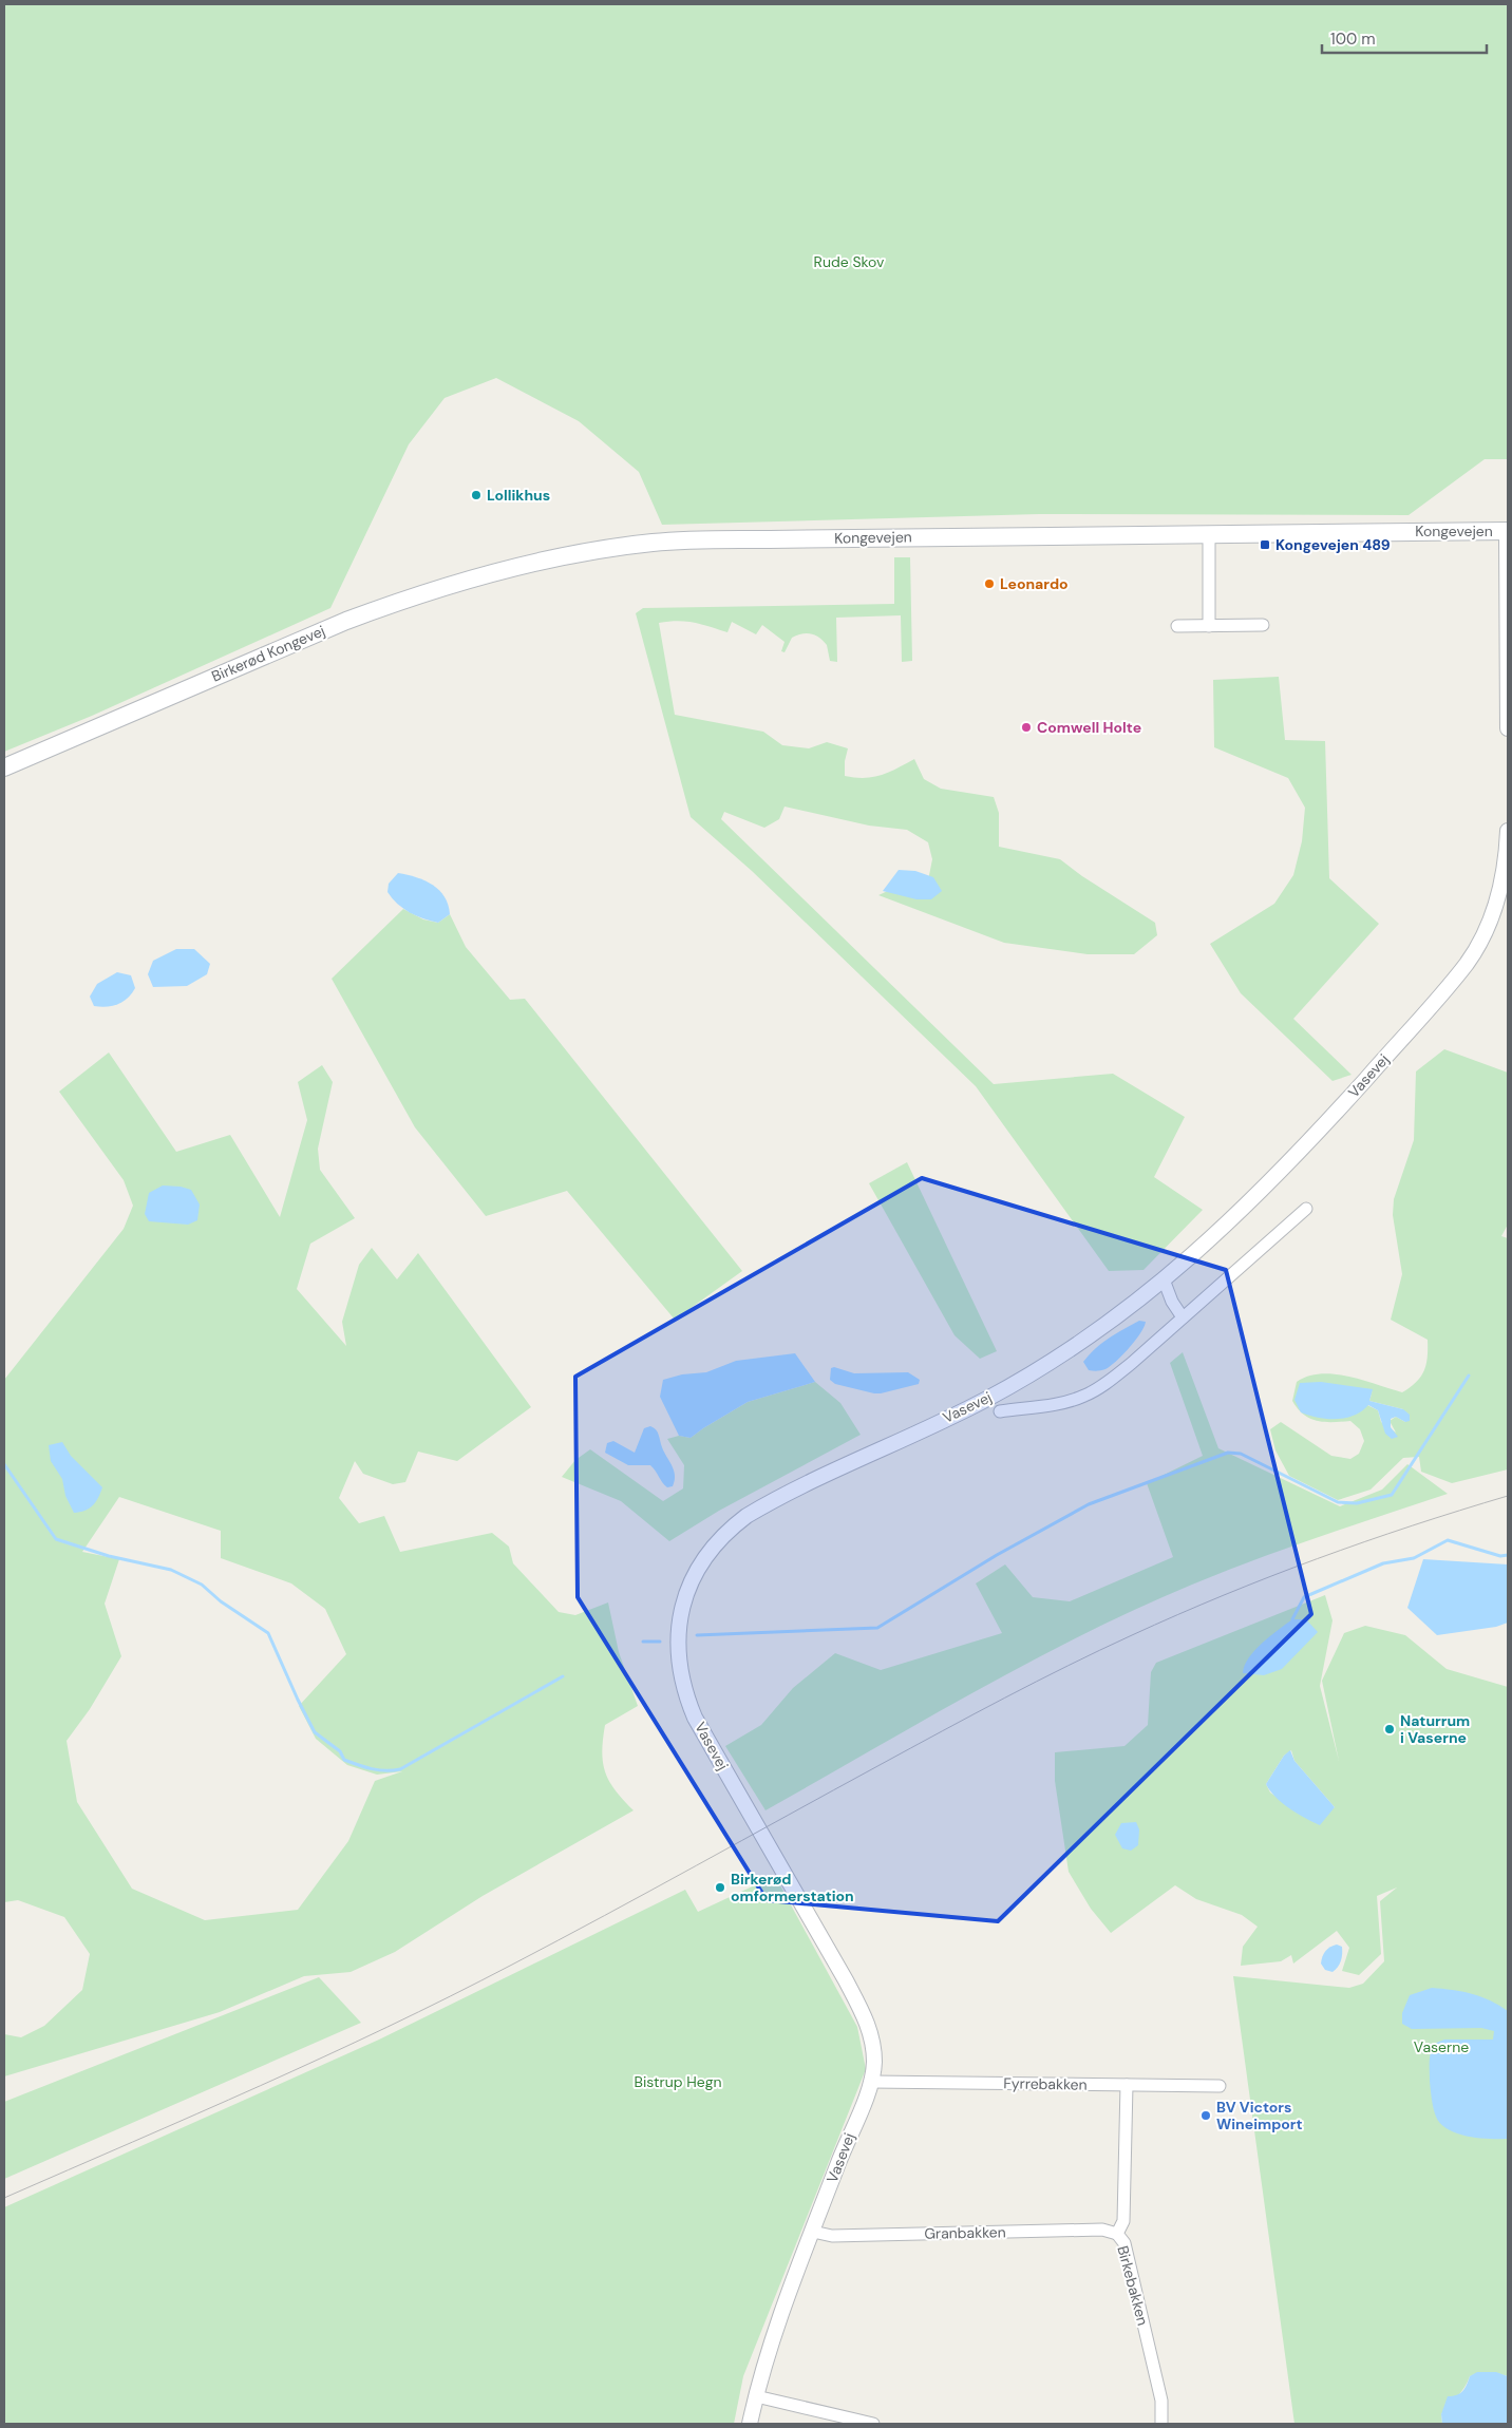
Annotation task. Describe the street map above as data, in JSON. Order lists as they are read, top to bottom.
{
  "streets": {
    "main road": ["Kongevejen", "Birkerød Kongevej"],
    "street": [
      "Vasevej",
      "Fyrrebakken",
      "Granbakken",
      "Birkebakken"
    ]
  },
  "crossings": [
    ["Kongevejen", "Birkerød Kongevej"],
    ["Vasevej", "Fyrrebakken"],
    ["Vasevej", "Granbakken"],
    ["Fyrrebakken", "Birkebakken"],
    ["Granbakken", "Birkebakken"]
  ],
  "parks": ["Rude Skov", "Vaserne", "Bistrup Hegn"],
  "places": {
    "other": [
      "Lollikhus",
      "Leonardo",
      "Comwell Holte",
      "Naturrum i Vaserne",
      "Birkerød omformerstation",
      "BV Victors Wineimport"
    ],
    "transit": ["Kongevejen 489"]
  },
  "scale_bar": "100 m"
}
